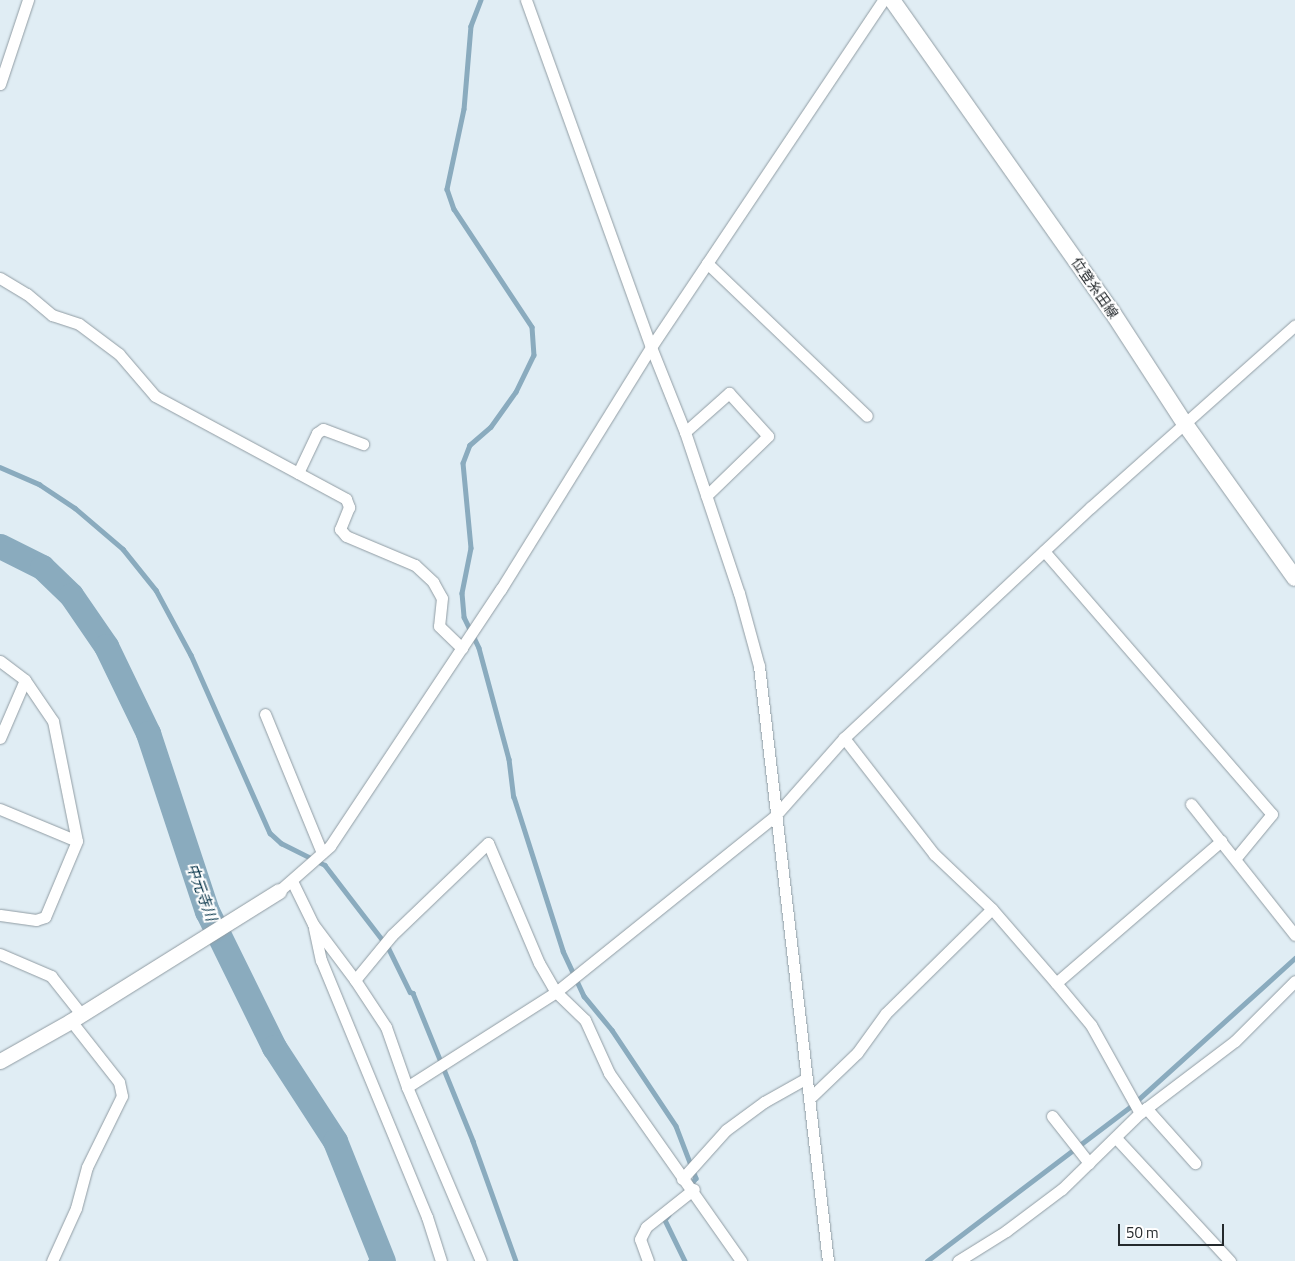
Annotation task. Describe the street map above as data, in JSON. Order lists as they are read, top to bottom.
{
  "streets": {
    "main road": ["位登糸田線"]
  },
  "water": ["中元寺川"],
  "scale_bar": "50 m"
}
